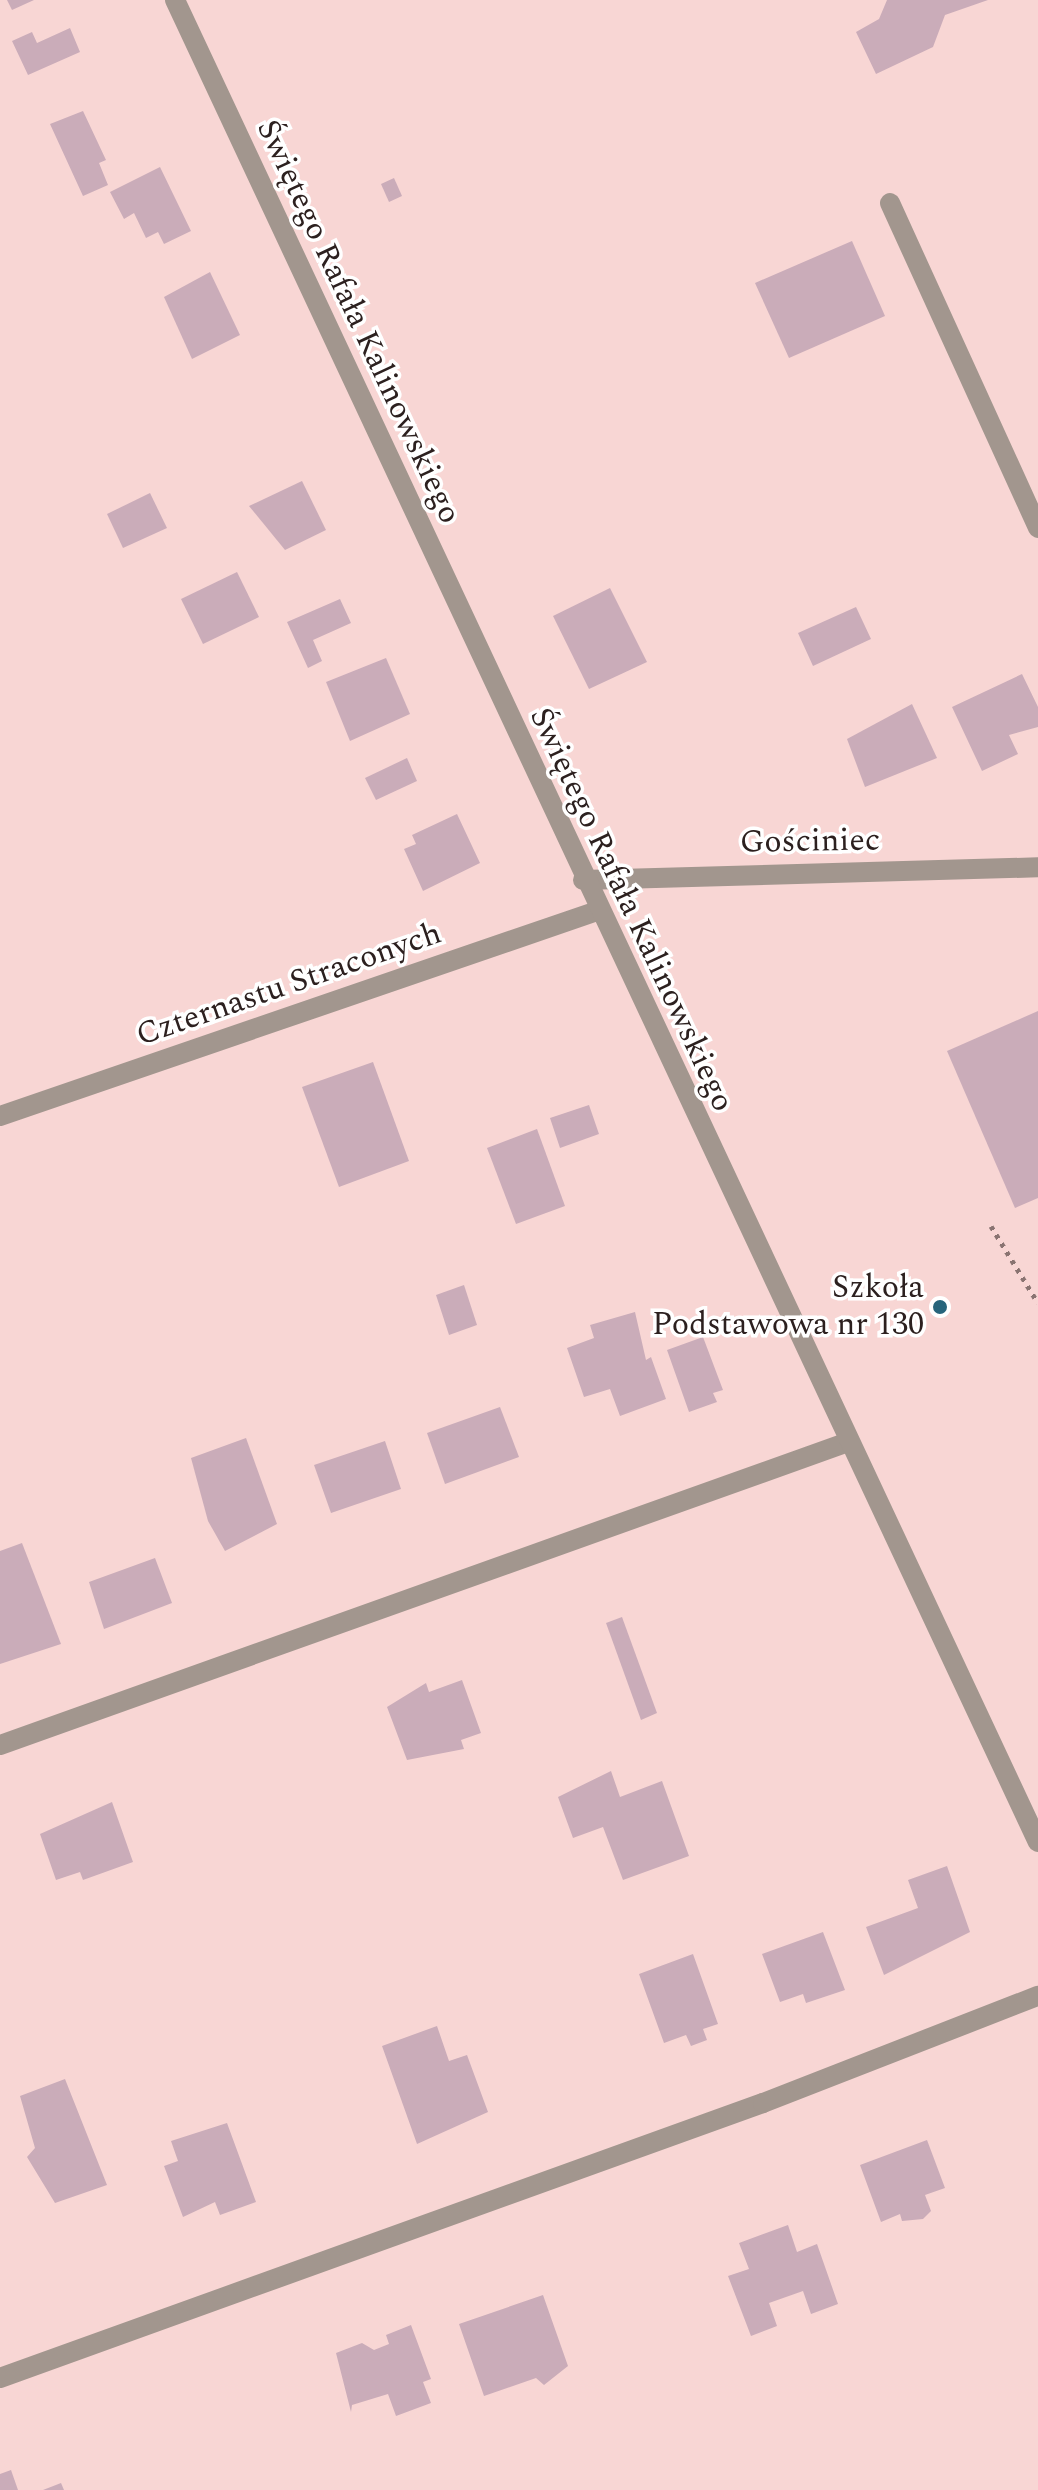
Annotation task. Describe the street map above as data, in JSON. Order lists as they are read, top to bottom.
{
  "streets": {
    "street": ["Świętego Rafała Kalinowskiego", "Gościniec", "Czternastu Straconych"]
  },
  "crossings": [
    ["Świętego Rafała Kalinowskiego", "Gościniec"],
    ["Świętego Rafała Kalinowskiego", "Czternastu Straconych"]
  ],
  "places": ["Szkoła Podstawowa nr 130"]
}
